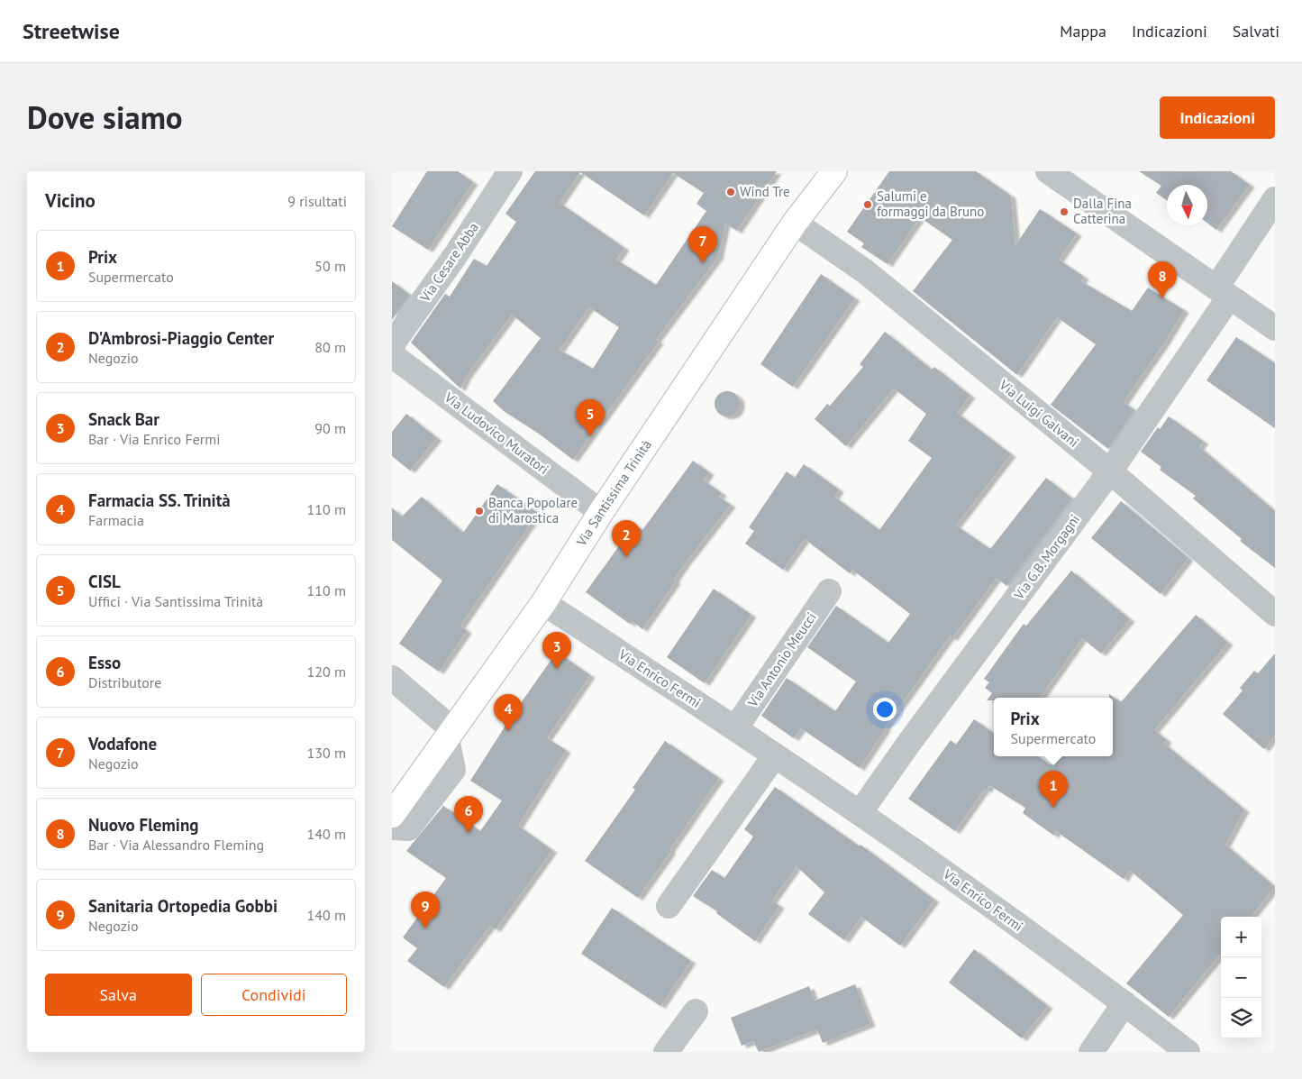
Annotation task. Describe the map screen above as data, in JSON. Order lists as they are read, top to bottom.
{
  "streets": {
    "main road": ["Via Santissima Trinità"],
    "street": [
      "Via Cesare Abba",
      "Via Luigi Galvani",
      "Via Ludovico Muratori",
      "Via G.B. Morgagni",
      "Via Antonio Meucci",
      "Via Enrico Fermi"
    ]
  },
  "crossings": [
    ["Via Cesare Abba", "Via Ludovico Muratori"],
    ["Via Luigi Galvani", "Via Santissima Trinità"],
    ["Via Luigi Galvani", "Via G.B. Morgagni"],
    ["Via Ludovico Muratori", "Via Santissima Trinità"],
    ["Via Santissima Trinità", "Via Enrico Fermi"],
    ["Via G.B. Morgagni", "Via Enrico Fermi"],
    ["Via Antonio Meucci", "Via Enrico Fermi"]
  ],
  "places": [
    "Wind Tre",
    "Salumi e formaggi da Bruno",
    "Dalla Fina Catterina",
    "Banca Popolare di Marostica"
  ],
  "north": "bottom",
  "page": {
    "header": "Streetwise",
    "nav": ["Mappa", "Indicazioni", "Salvati"],
    "title": "Dove siamo",
    "buttons": [
      "Indicazioni",
      ["Salva", "Condividi"]
    ],
    "heading": ["Vicino", "9 risultati"],
    "pins": [
      "7",
      "8",
      "5",
      "2",
      "3",
      "4",
      "1",
      "6",
      "9"
    ],
    "list": [
      {
        "mark": "1",
        "name": "Prix",
        "note": "Supermercato",
        "value": "50 m"
      },
      {
        "mark": "2",
        "name": "D'Ambrosi-Piaggio Center",
        "note": "Negozio",
        "value": "80 m"
      },
      {
        "mark": "3",
        "name": "Snack Bar",
        "note": "Bar · Via Enrico Fermi",
        "value": "90 m"
      },
      {
        "mark": "4",
        "name": "Farmacia SS. Trinità",
        "note": "Farmacia",
        "value": "110 m"
      },
      {
        "mark": "5",
        "name": "CISL",
        "note": "Uffici · Via Santissima Trinità",
        "value": "110 m"
      },
      {
        "mark": "6",
        "name": "Esso",
        "note": "Distributore",
        "value": "120 m"
      },
      {
        "mark": "7",
        "name": "Vodafone",
        "note": "Negozio",
        "value": "130 m"
      },
      {
        "mark": "8",
        "name": "Nuovo Fleming",
        "note": "Bar · Via Alessandro Fleming",
        "value": "140 m"
      },
      {
        "mark": "9",
        "name": "Sanitaria Ortopedia Gobbi",
        "note": "Negozio",
        "value": "140 m"
      }
    ],
    "popup": ["Prix", "Supermercato"],
    "map_buttons": ["+", "−"]
  }
}
